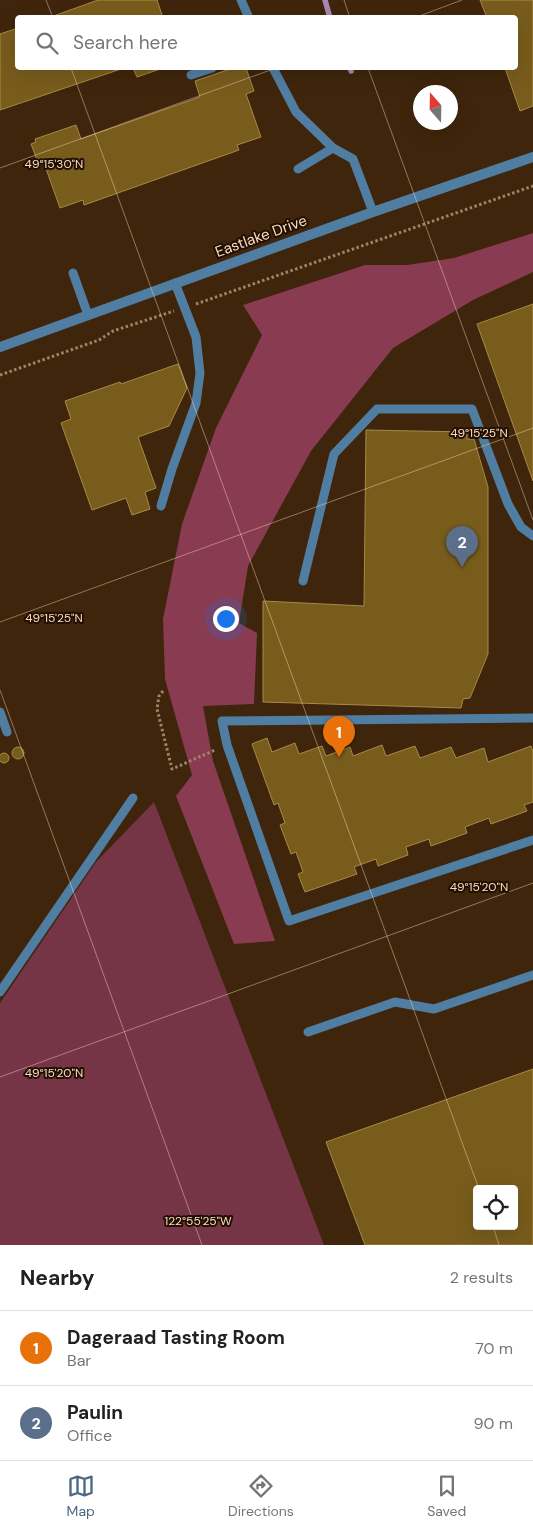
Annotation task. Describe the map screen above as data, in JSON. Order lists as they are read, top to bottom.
{
  "streets": {
    "street": ["Eastlake Drive"]
  },
  "north": "top",
  "page": {
    "search": "Search here",
    "pins": ["2", "1"],
    "heading": ["Nearby", "2 results"],
    "list": [
      {
        "mark": "1",
        "name": "Dageraad Tasting Room",
        "note": "Bar",
        "value": "70 m"
      },
      {
        "mark": "2",
        "name": "Paulin",
        "note": "Office",
        "value": "90 m"
      }
    ],
    "nav": ["Map", "Directions", "Saved"]
  },
  "coordinates": [
    "49°15'30\"N",
    "49°15'25\"N",
    "49°15'20\"N",
    "122°55'25\"W"
  ]
}
